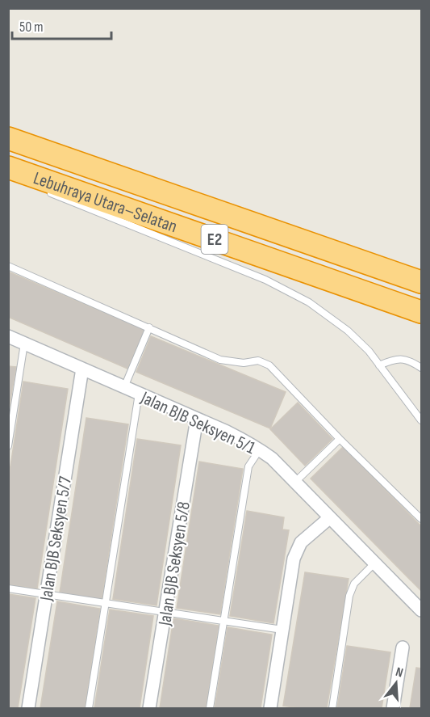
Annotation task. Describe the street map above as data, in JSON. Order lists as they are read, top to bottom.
{
  "streets": {
    "highway": ["Lebuhraya Utara–Selatan", "E2"],
    "street": ["Jalan BJB Seksyen 5/1", "Jalan BJB Seksyen 5/7", "Jalan BJB Seksyen 5/8"]
  },
  "crossings": [
    ["Jalan BJB Seksyen 5/1", "Jalan BJB Seksyen 5/7"],
    ["Jalan BJB Seksyen 5/1", "Jalan BJB Seksyen 5/8"]
  ],
  "scale_bar": "50 m",
  "north": "top"
}
